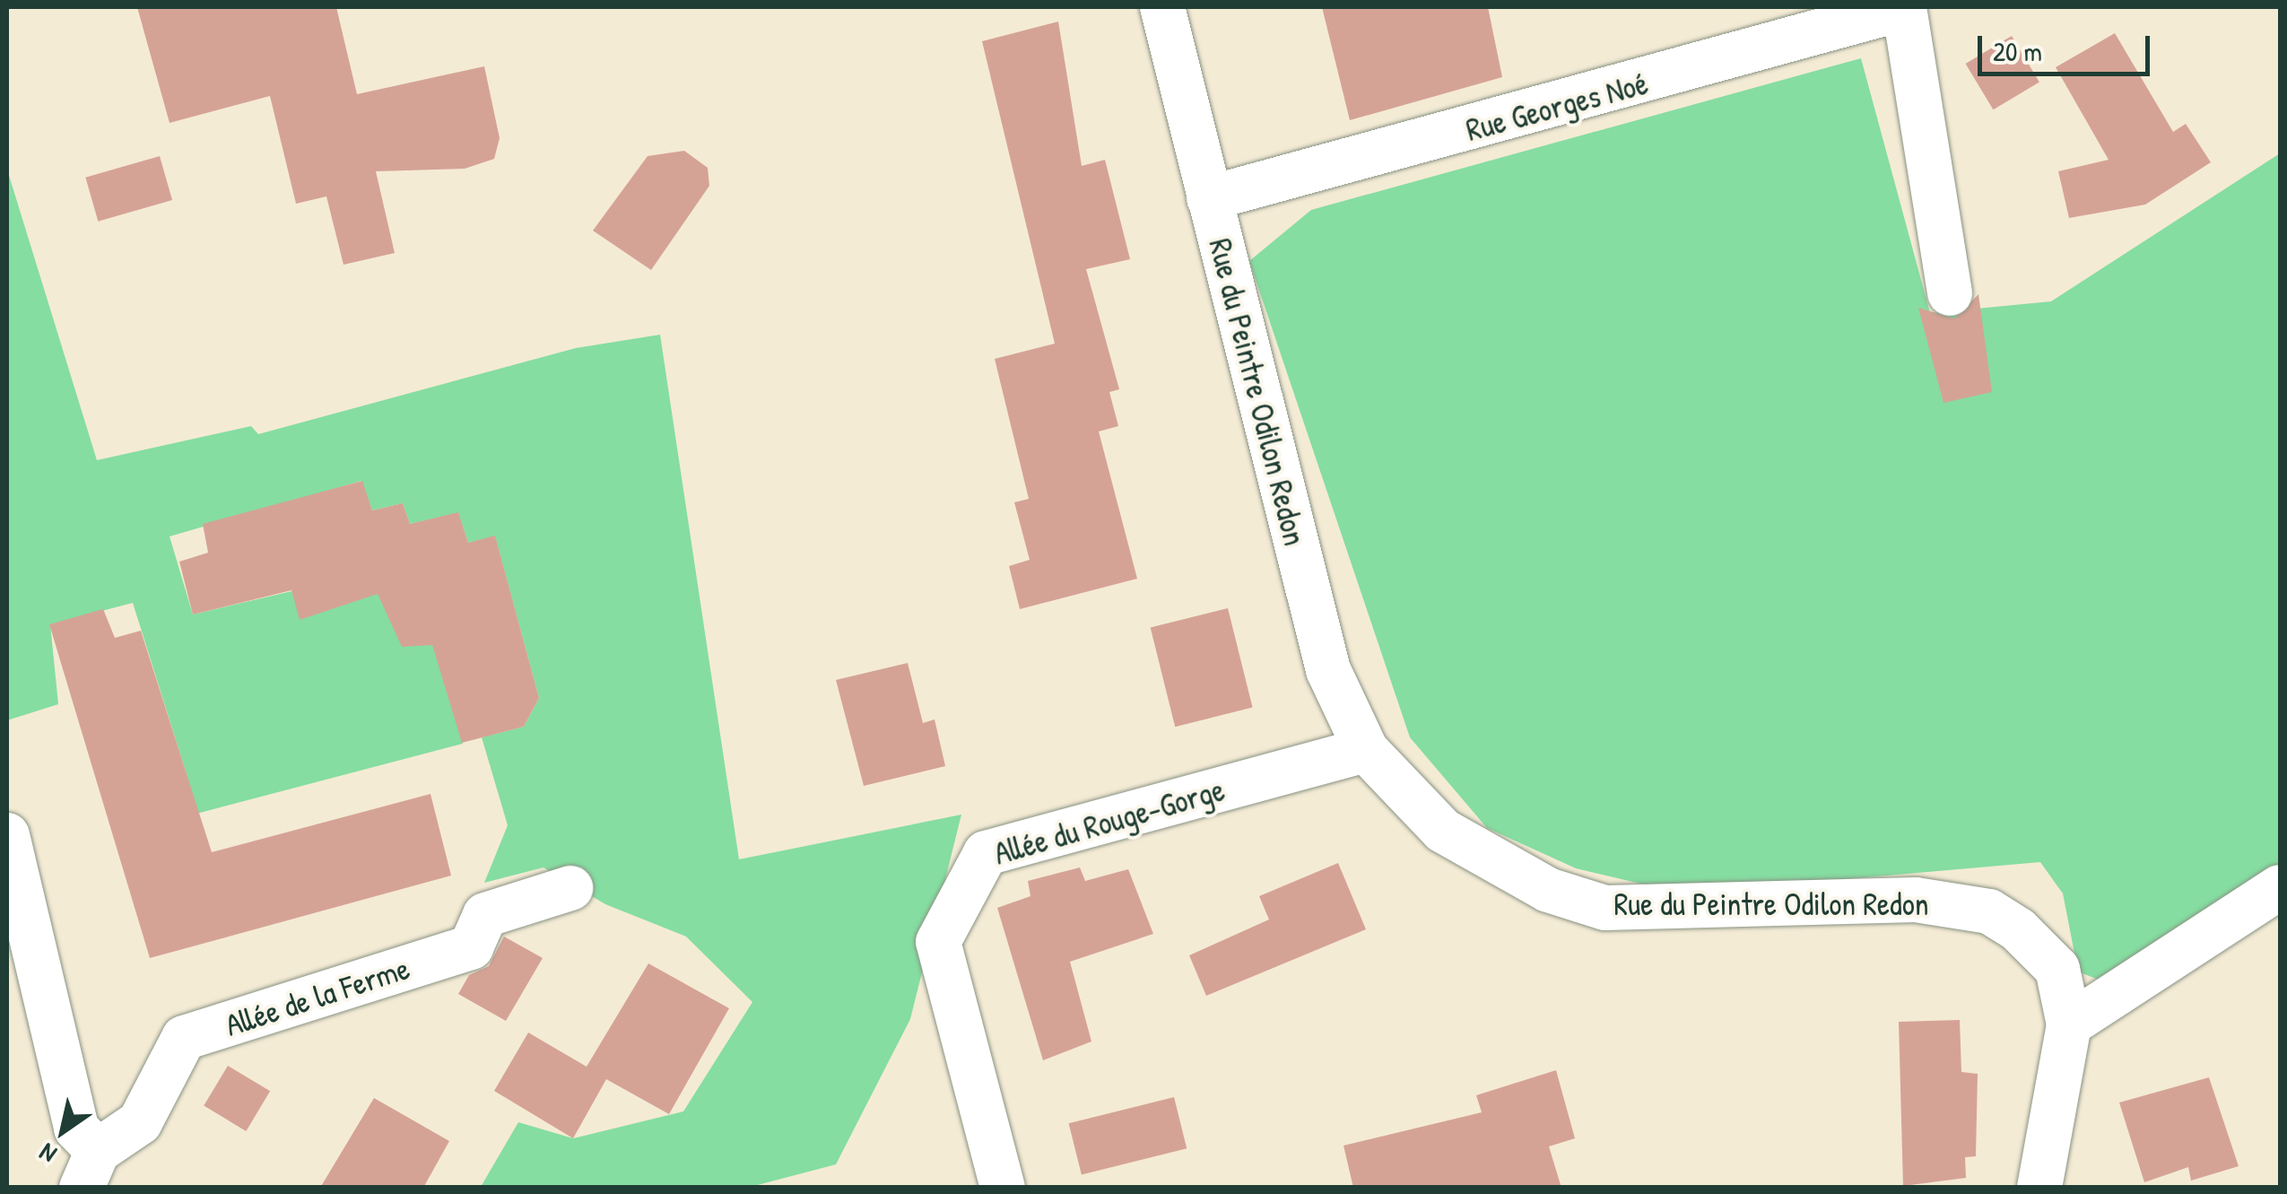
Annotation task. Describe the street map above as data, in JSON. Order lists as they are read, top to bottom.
{
  "streets": {
    "street": [
      "Rue Georges Noé",
      "Rue du Peintre Odilon Redon",
      "Allée du Rouge-Gorge",
      "Allée de la Ferme"
    ]
  },
  "crossings": [
    ["Rue Georges Noé", "Rue du Peintre Odilon Redon"],
    ["Rue du Peintre Odilon Redon", "Allée du Rouge-Gorge"]
  ],
  "scale_bar": "20 m",
  "north": "bottom left"
}
